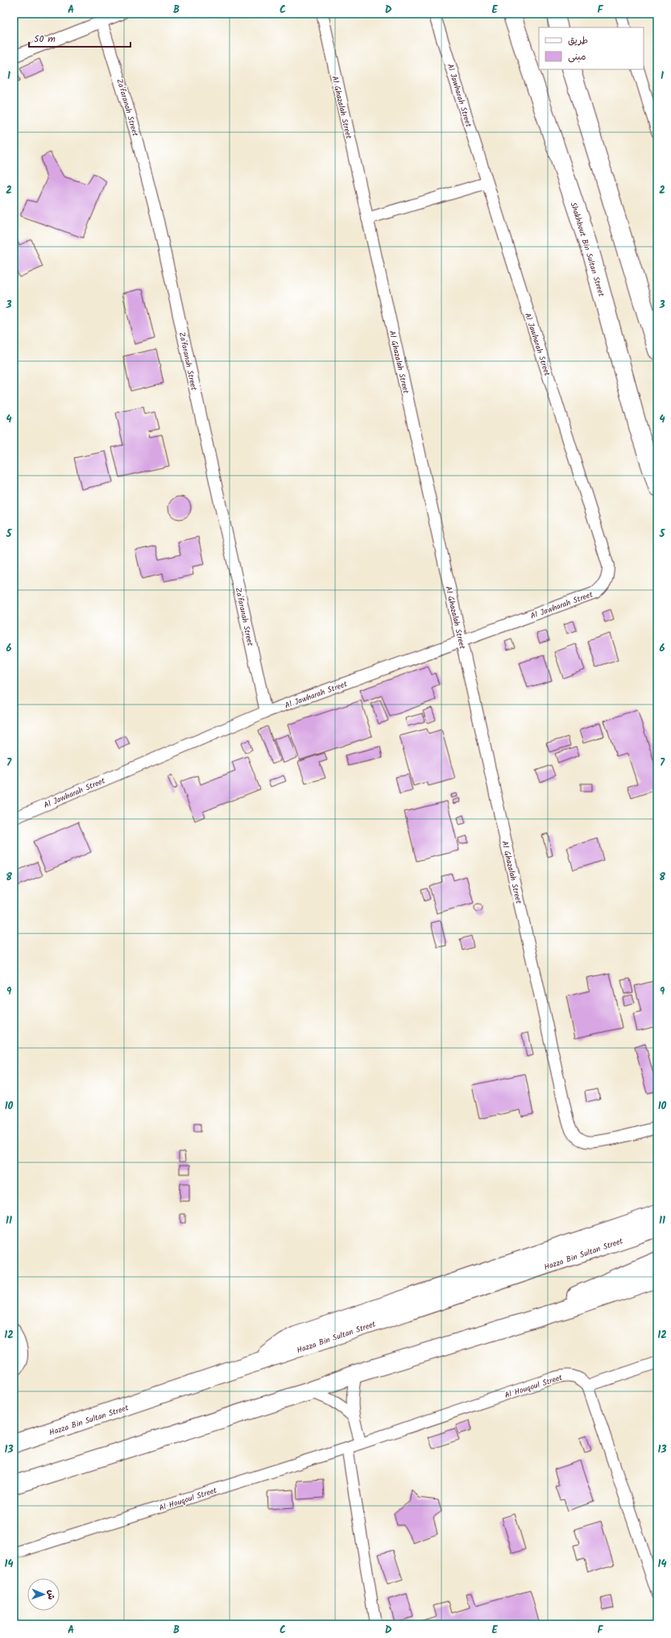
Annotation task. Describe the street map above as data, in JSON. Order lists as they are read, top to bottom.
{
  "streets": {
    "main road": ["Shakhbout Bin Sultan Street", "Hazza Bin Sultan Street"],
    "street": [
      "Al Jawharah Street",
      "Za'faranah Street",
      "Al Ghazalah Street",
      "Al Houqoul Street"
    ]
  },
  "crossings": [
    ["Al Jawharah Street", "Za'faranah Street"],
    ["Al Jawharah Street", "Al Ghazalah Street"]
  ],
  "legend": ["طريق", "مبنى"],
  "scale_bar": "50 m",
  "north": "right",
  "grid": {
    "columns": [
      "A",
      "B",
      "C",
      "D",
      "E",
      "F"
    ],
    "rows": [
      "1",
      "2",
      "3",
      "4",
      "5",
      "6",
      "7",
      "8",
      "9",
      "10",
      "11",
      "12",
      "13",
      "14"
    ]
  }
}
